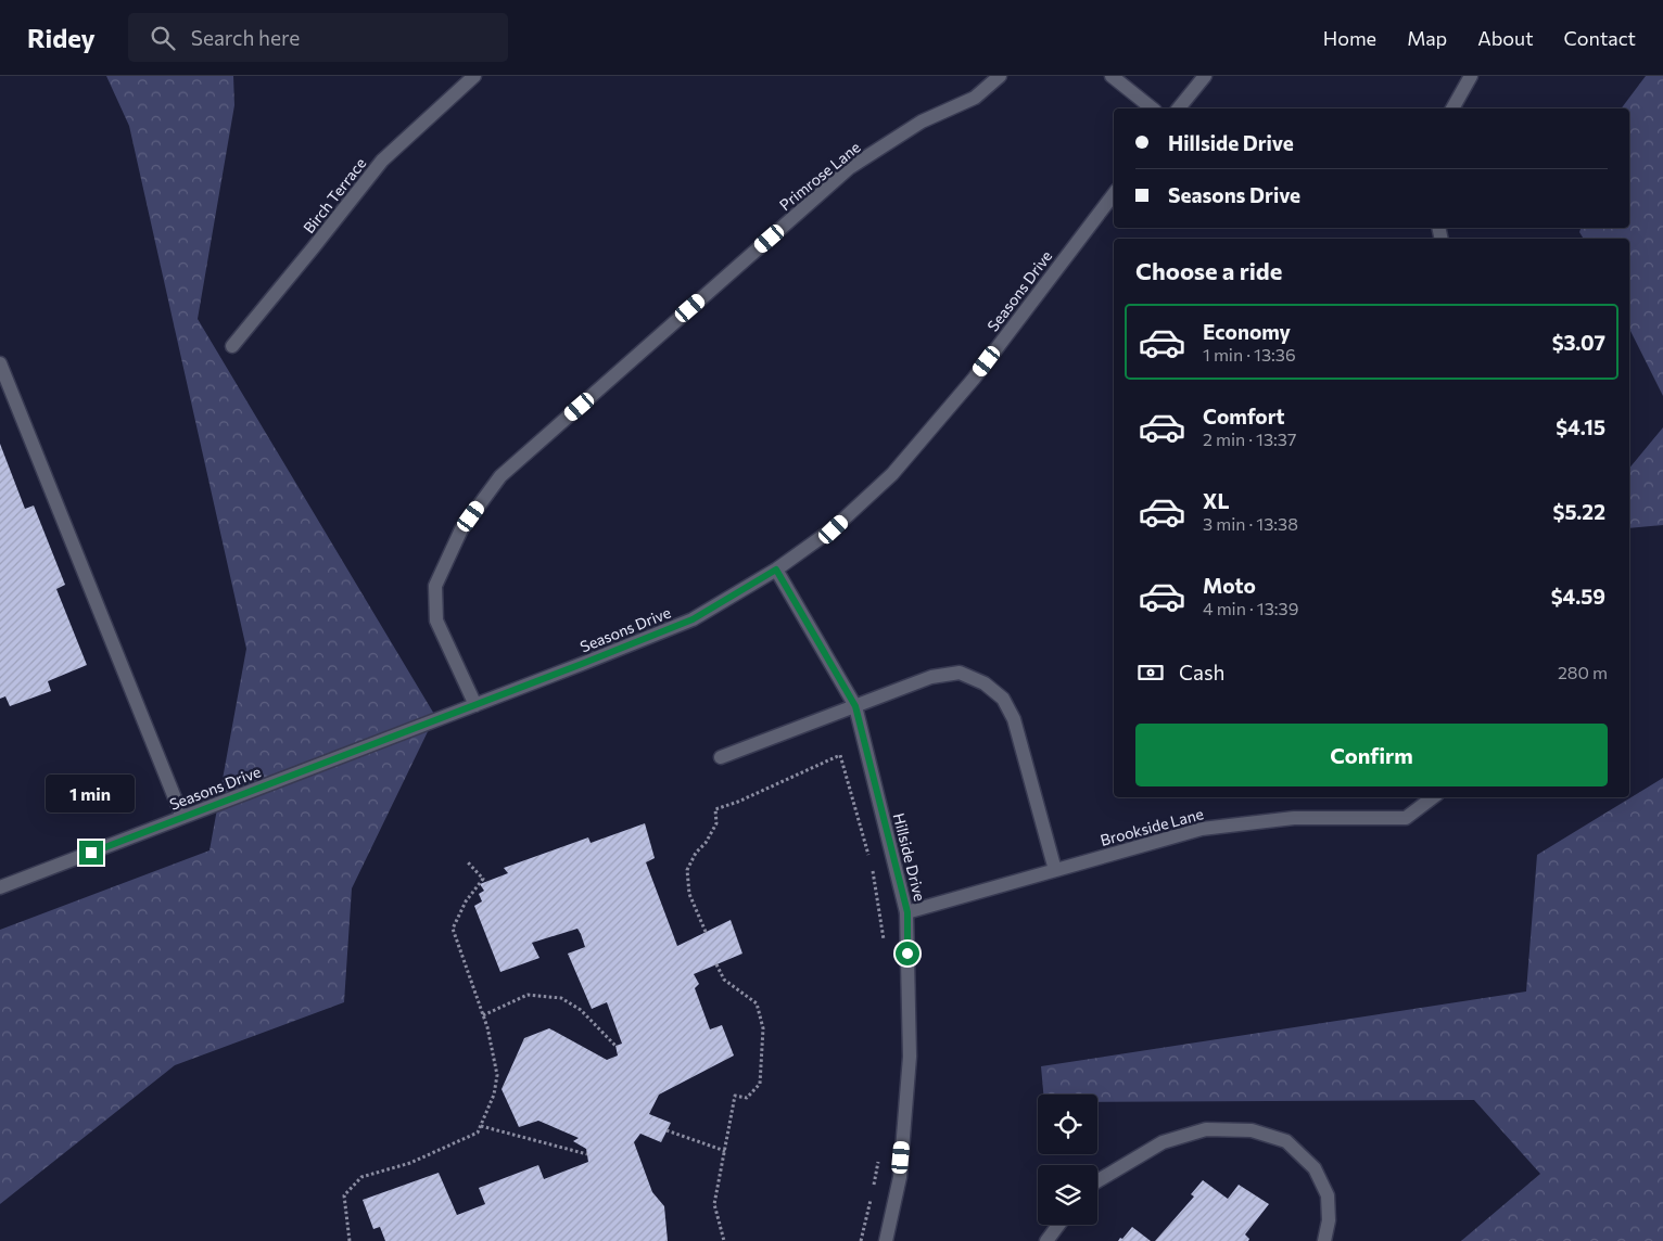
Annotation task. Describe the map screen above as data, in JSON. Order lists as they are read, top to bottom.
{
  "streets": {
    "street": [
      "Primrose Lane",
      "Birch Terrace",
      "Seasons Drive",
      "Brookside Lane",
      "Hillside Drive"
    ]
  },
  "crossings": [
    ["Primrose Lane", "Seasons Drive"],
    ["Seasons Drive", "Hillside Drive"],
    ["Brookside Lane", "Hillside Drive"]
  ],
  "page": {
    "header": "Ridey",
    "search": "Search here",
    "nav": [
      "Home",
      "Map",
      "About",
      "Contact"
    ],
    "banner": ["Hillside Drive", "Seasons Drive"],
    "heading": "Choose a ride",
    "list": [
      {
        "name": "Economy",
        "note": "1 min · 13:36",
        "value": "$3.07"
      },
      {
        "name": "Comfort",
        "note": "2 min · 13:37",
        "value": "$4.15"
      },
      {
        "name": "XL",
        "note": "3 min · 13:38",
        "value": "$5.22"
      },
      {
        "name": "Moto",
        "note": "4 min · 13:39",
        "value": "$4.59"
      }
    ],
    "pay": ["Cash", "280 m"],
    "buttons": "Confirm",
    "bubble": "1 min"
  }
}
